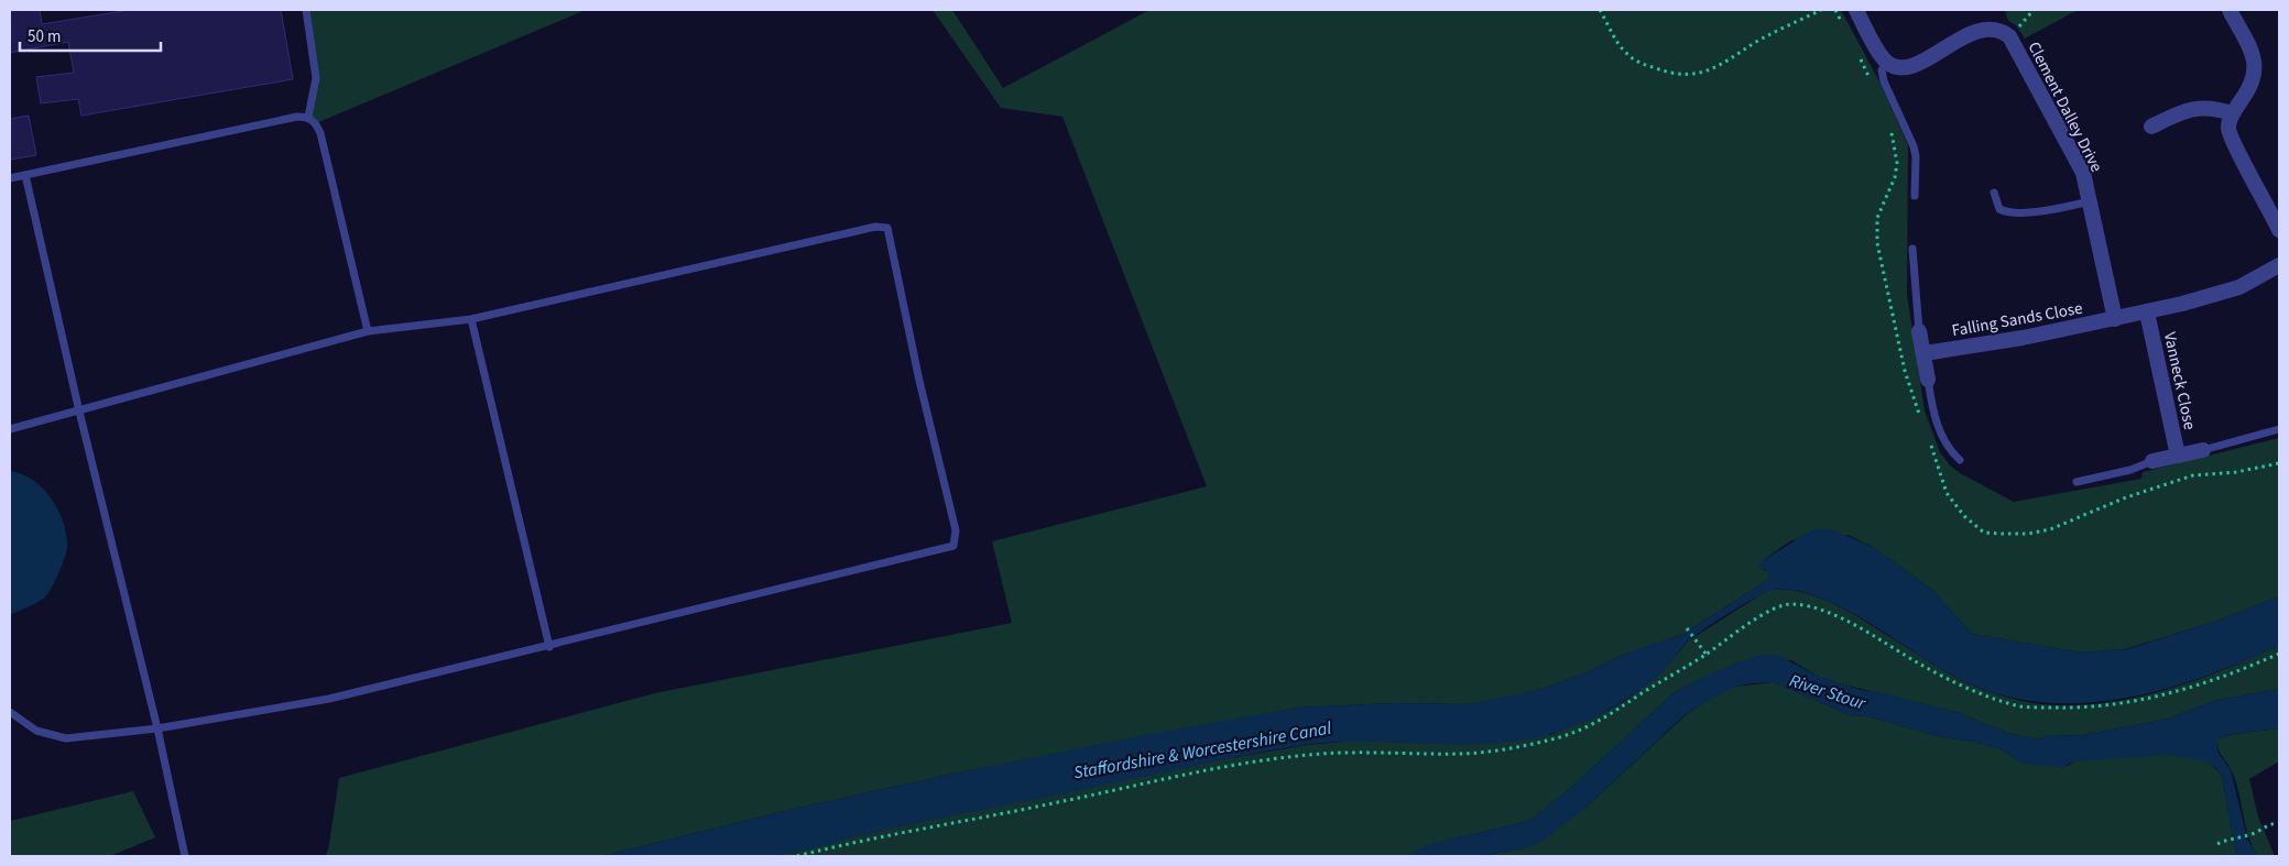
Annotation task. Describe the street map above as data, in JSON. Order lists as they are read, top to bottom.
{
  "streets": {
    "street": ["Clement Dalley Drive", "Falling Sands Close", "Vanneck Close"]
  },
  "crossings": [
    ["Clement Dalley Drive", "Falling Sands Close"],
    ["Falling Sands Close", "Vanneck Close"]
  ],
  "water": ["River Stour", "Staffordshire & Worcestershire Canal"],
  "scale_bar": "50 m"
}
